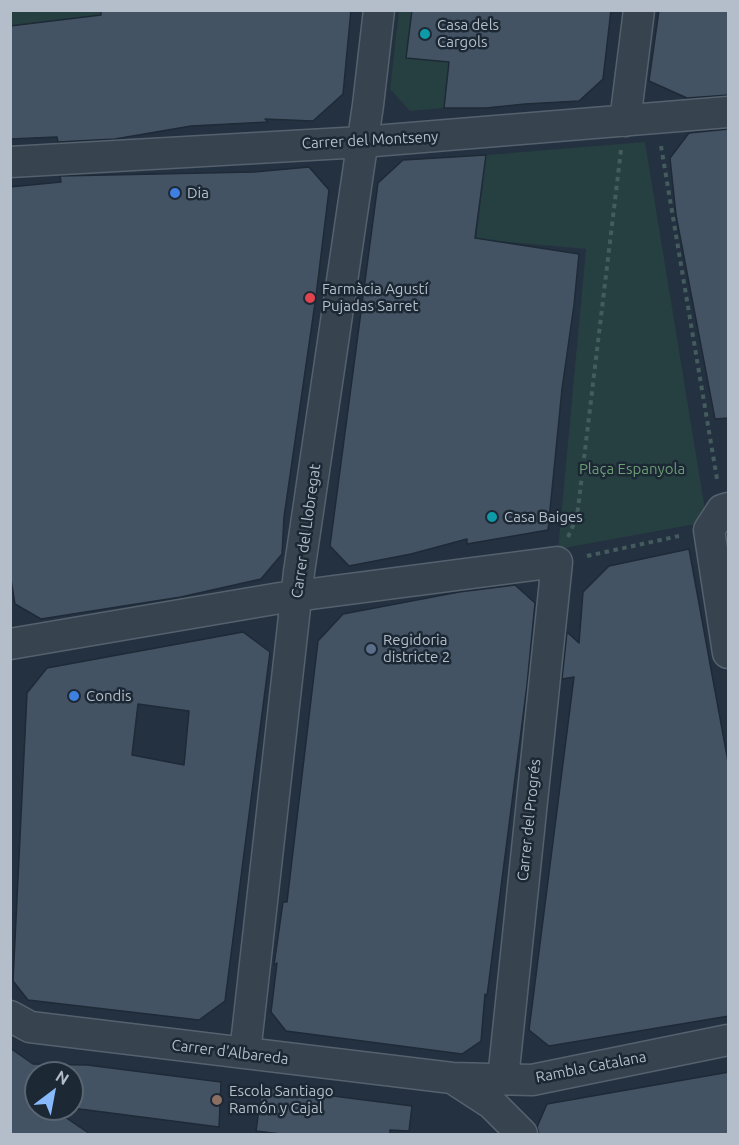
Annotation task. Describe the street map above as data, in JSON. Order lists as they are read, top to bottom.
{
  "streets": {
    "street": [
      "Carrer del Montseny",
      "Carrer del Llobregat",
      "Carrer del Progrés",
      "Carrer d'Albareda",
      "Rambla Catalana"
    ]
  },
  "crossings": [
    ["Carrer del Montseny", "Carrer del Llobregat"],
    ["Carrer del Llobregat", "Carrer d'Albareda"],
    ["Carrer del Progrés", "Rambla Catalana"],
    ["Carrer d'Albareda", "Rambla Catalana"]
  ],
  "parks": ["Plaça Espanyola"],
  "places": [
    "Casa dels Cargols",
    "Dia",
    "Farmàcia Agustí Pujadas Sarret",
    "Casa Baiges",
    "Regidoria districte 2",
    "Condis",
    "Escola Santiago Ramón y Cajal"
  ],
  "north": "top right"
}
